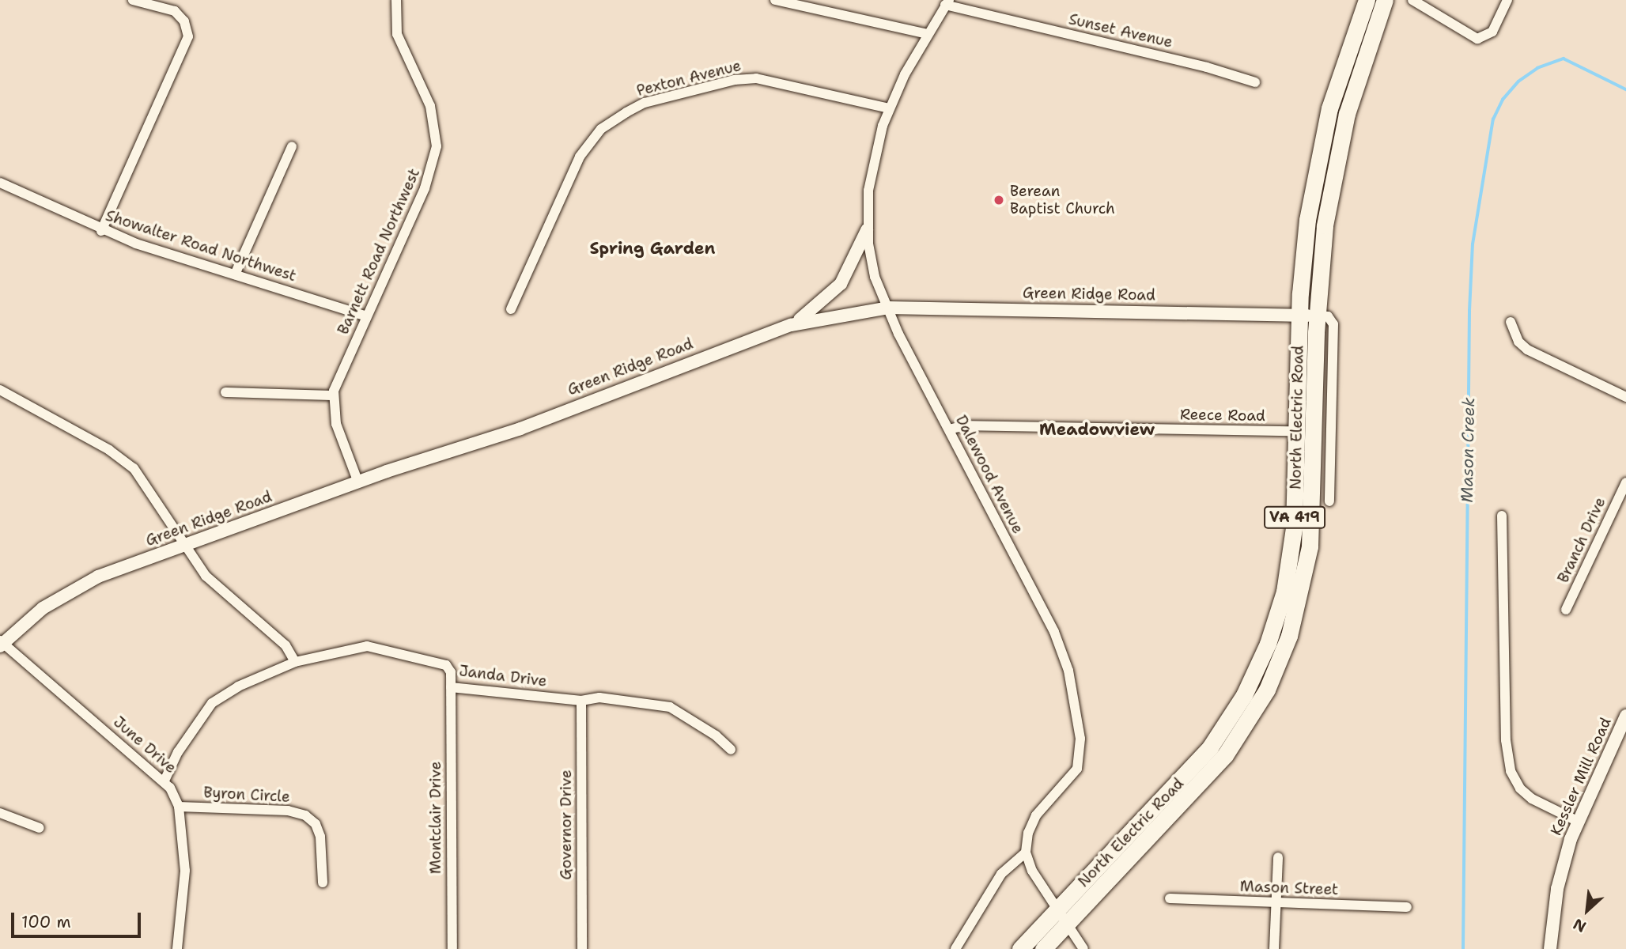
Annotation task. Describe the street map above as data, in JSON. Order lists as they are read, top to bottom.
{
  "streets": {
    "main road": ["North Electric Road", "VA 419"],
    "street": [
      "Sunset Avenue",
      "Pexton Avenue",
      "Showalter Road Northwest",
      "Barnett Road Northwest",
      "Green Ridge Road",
      "Reece Road",
      "Dalewood Avenue",
      "Branch Drive",
      "Janda Drive",
      "June Drive",
      "Kessler Mill Road",
      "Byron Circle",
      "Montclair Drive",
      "Governor Drive",
      "Mason Street"
    ]
  },
  "crossings": [
    ["Sunset Avenue", "Dalewood Avenue"],
    ["Pexton Avenue", "Dalewood Avenue"],
    ["Showalter Road Northwest", "Barnett Road Northwest"],
    ["Barnett Road Northwest", "Green Ridge Road"],
    ["Green Ridge Road", "North Electric Road"],
    ["Green Ridge Road", "Dalewood Avenue"],
    ["Green Ridge Road", "June Drive"],
    ["Reece Road", "North Electric Road"],
    ["Reece Road", "Dalewood Avenue"],
    ["Janda Drive", "June Drive"],
    ["Janda Drive", "Montclair Drive"],
    ["Janda Drive", "Governor Drive"],
    ["June Drive", "Byron Circle"]
  ],
  "districts": ["Spring Garden", "Meadowview"],
  "water": ["Mason Creek"],
  "places": ["Berean Baptist Church"],
  "scale_bar": "100 m",
  "north": "bottom left"
}
